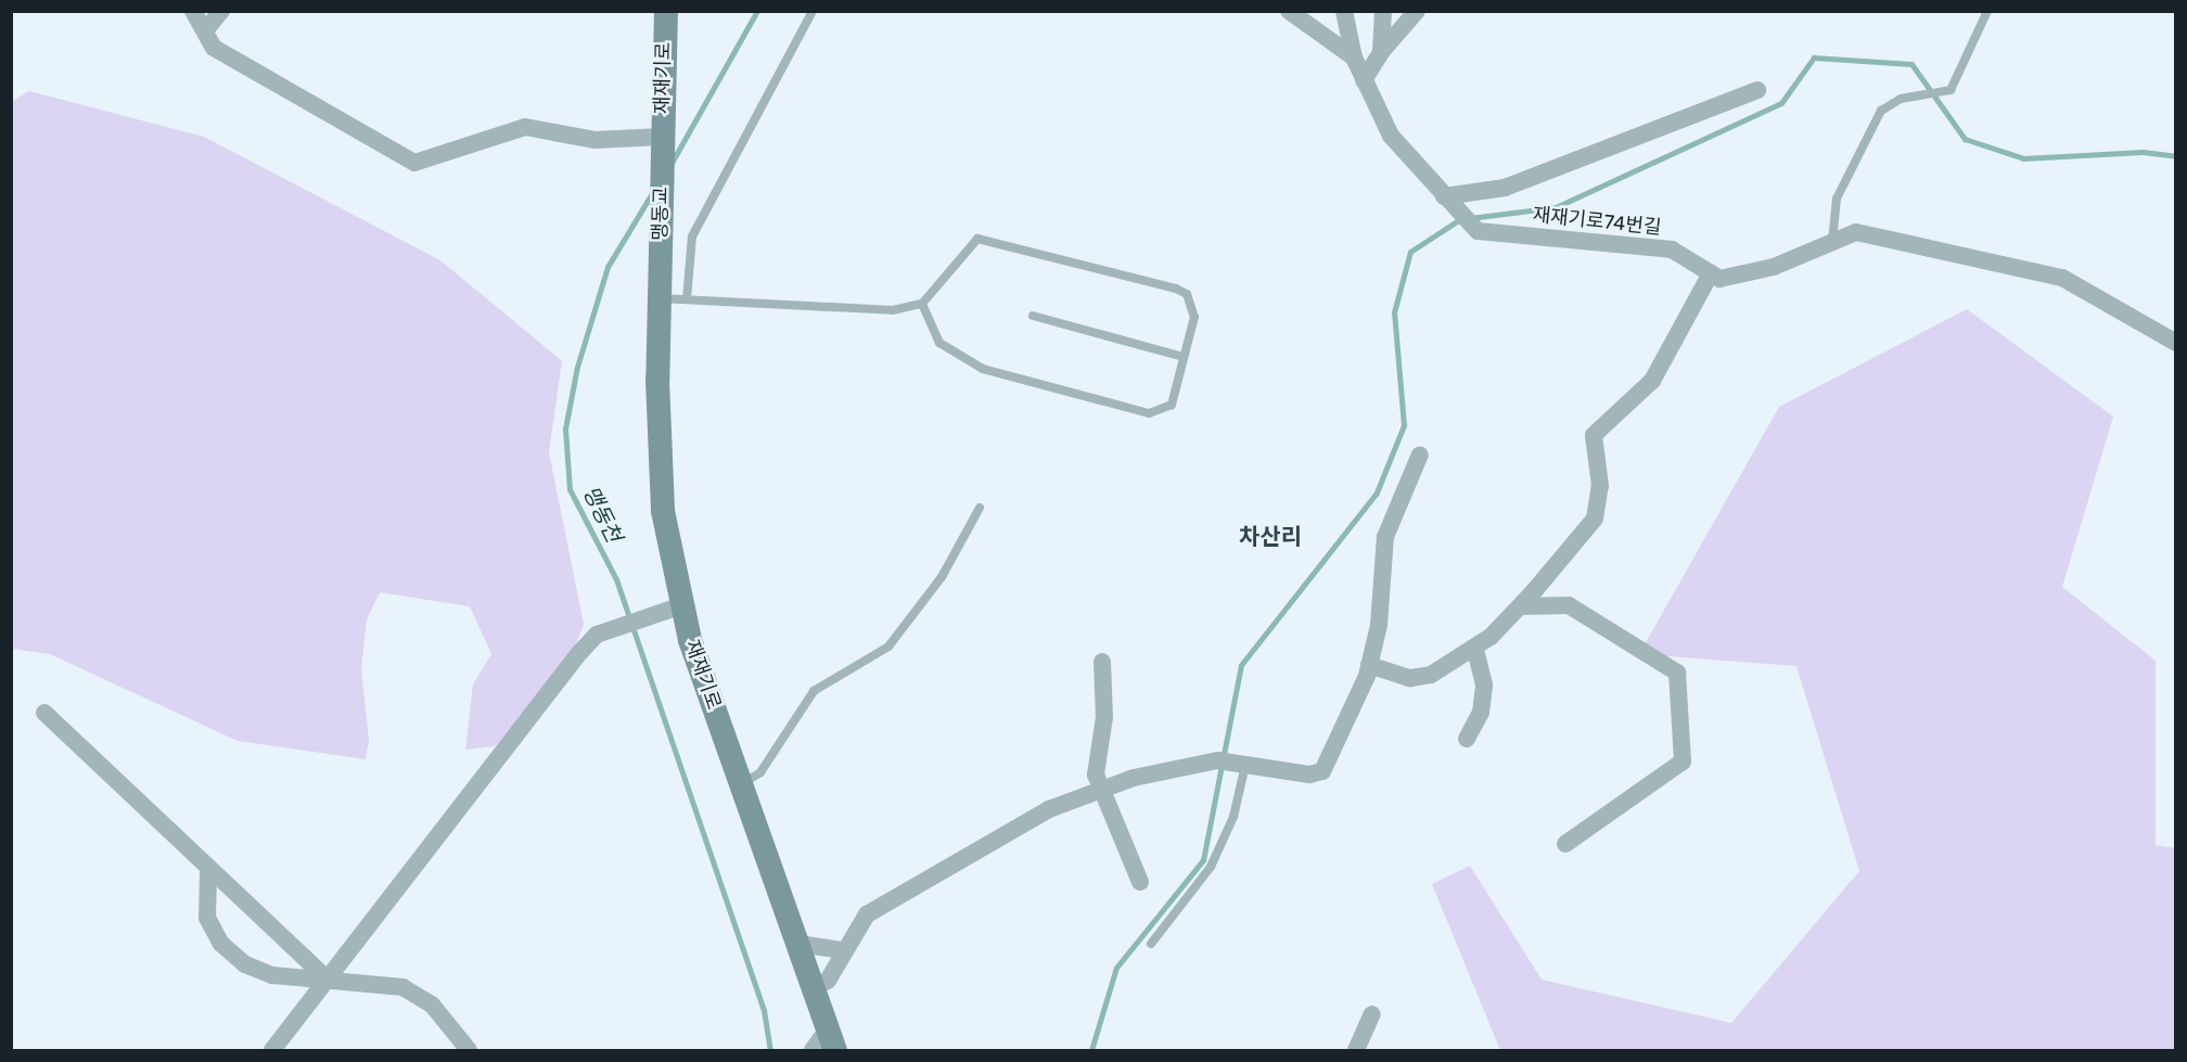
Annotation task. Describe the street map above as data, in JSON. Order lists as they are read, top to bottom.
{
  "streets": {
    "street": ["재재기로", "맹동교", "재재기로74번길"]
  },
  "crossings": [
    ["재재기로", "맹동교"]
  ],
  "districts": ["차산리"],
  "water": ["맹동천"]
}
